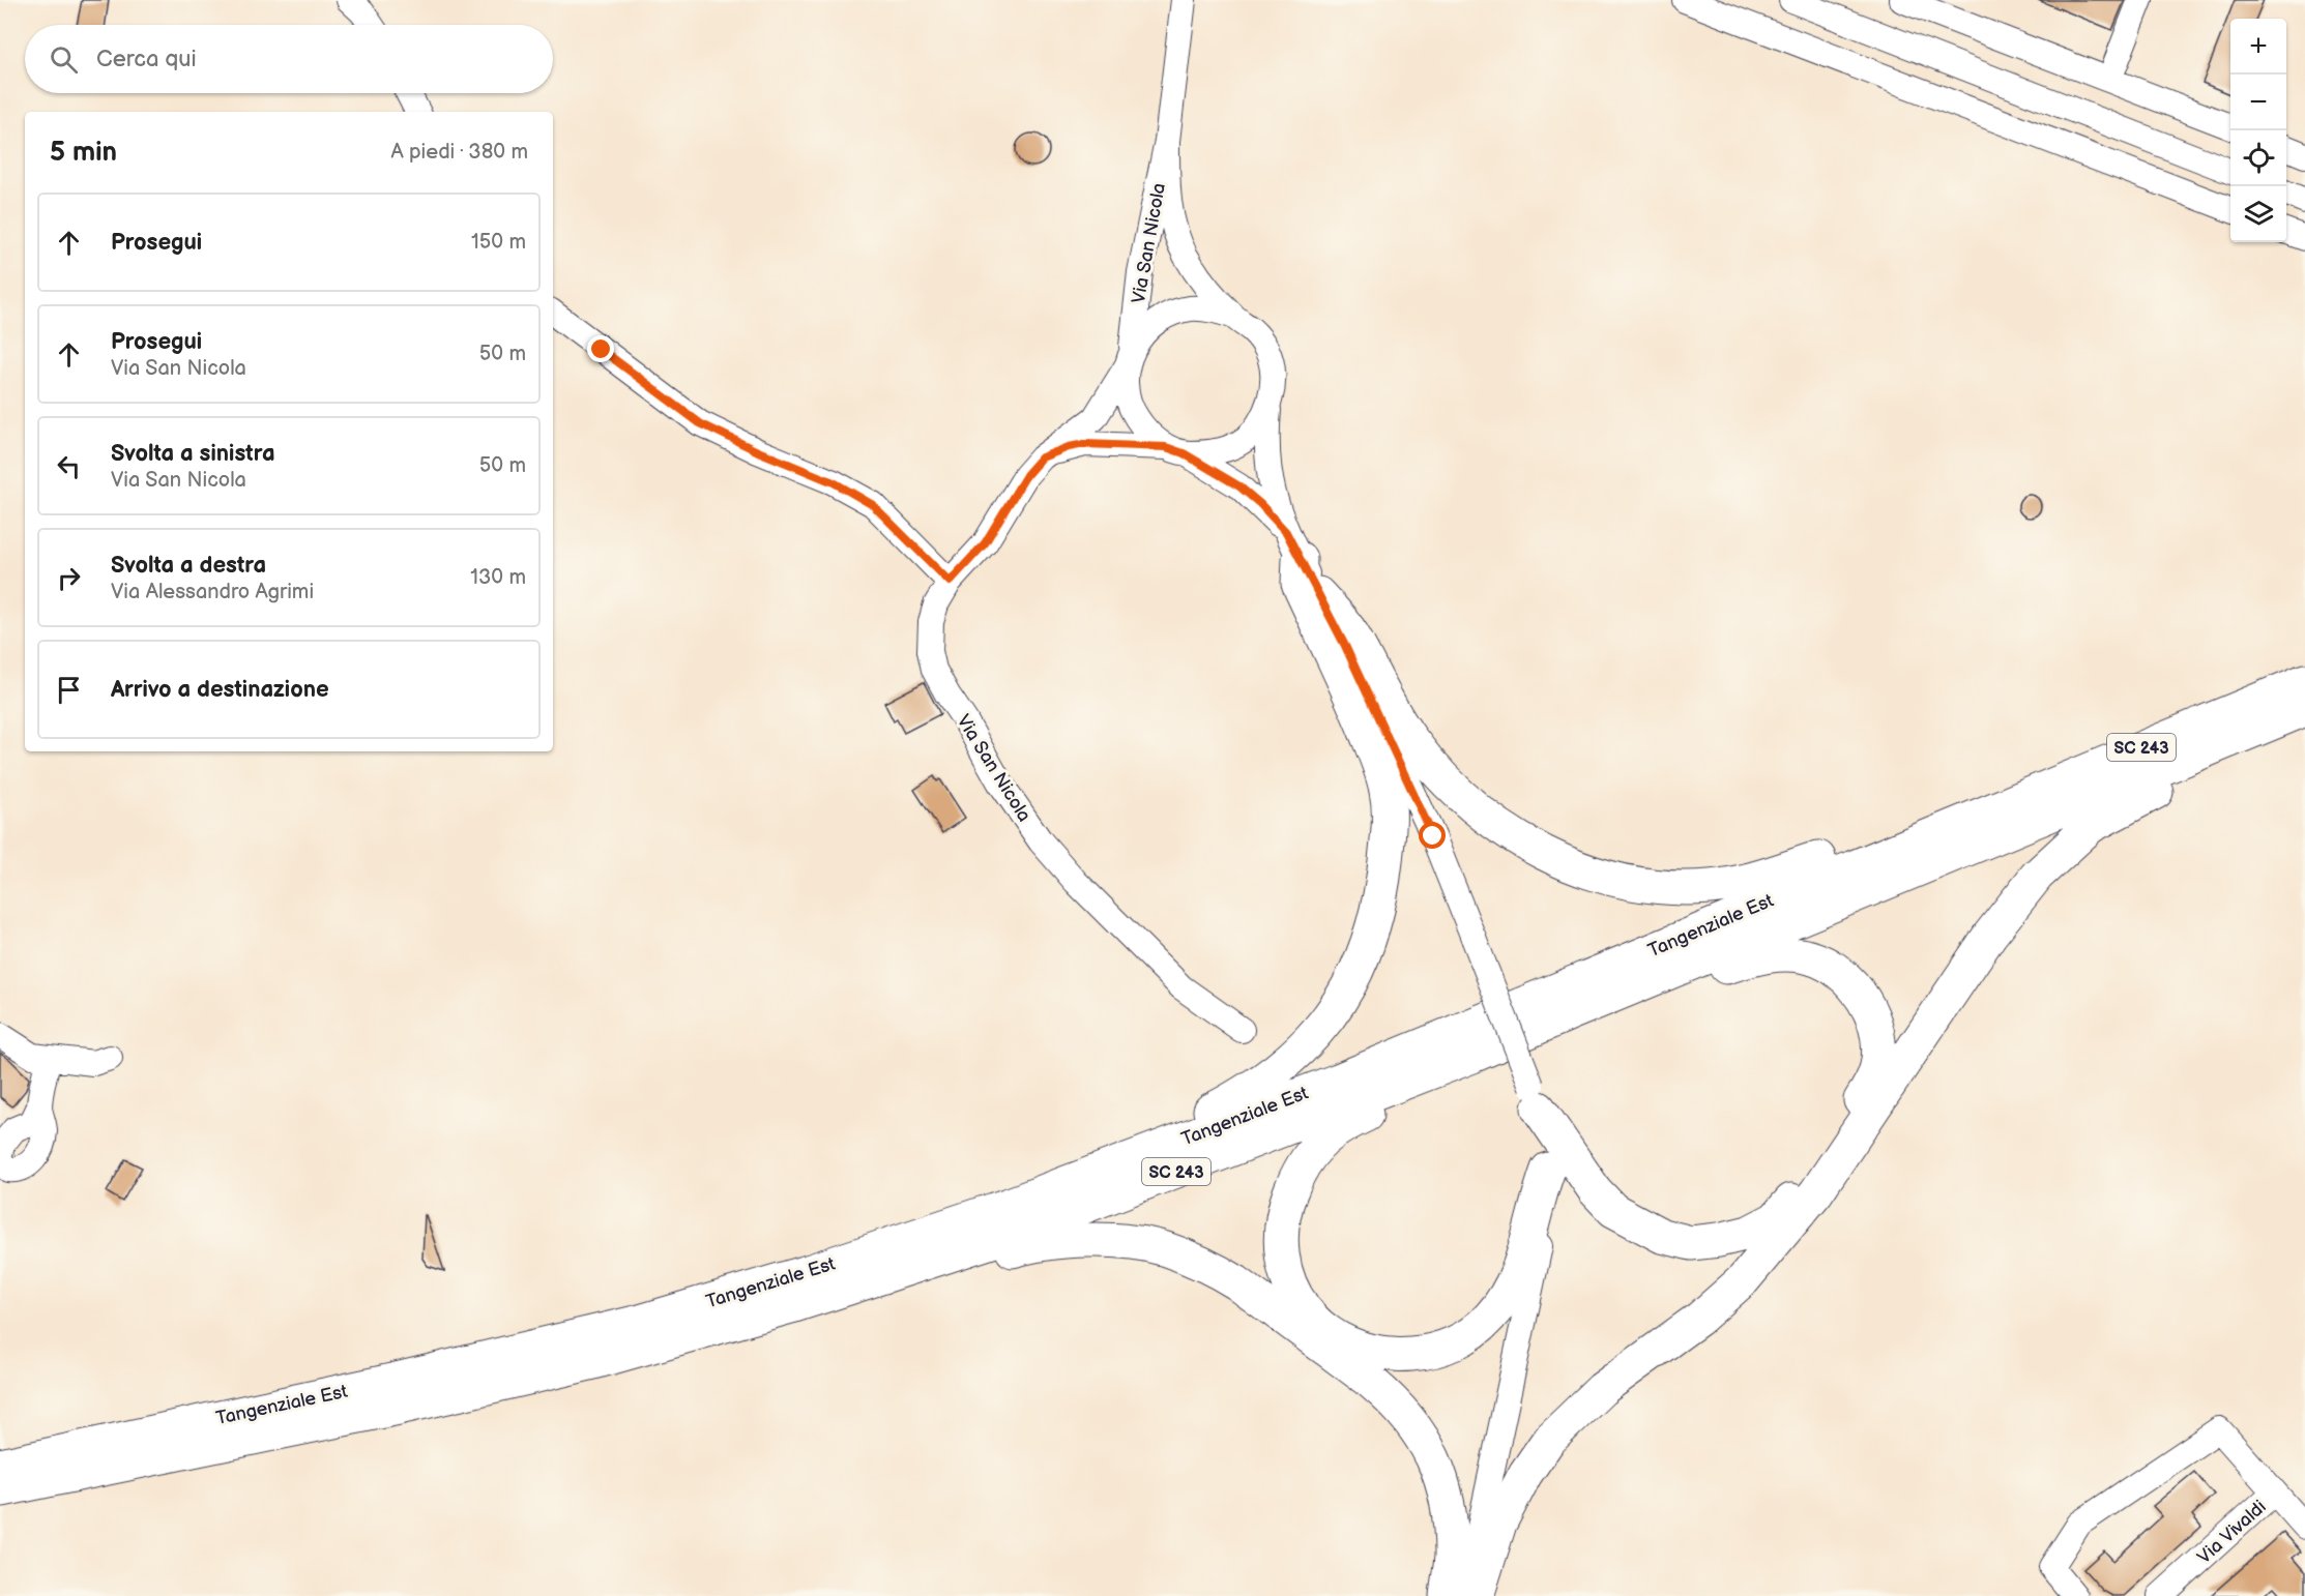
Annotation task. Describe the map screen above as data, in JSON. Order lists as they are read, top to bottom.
{
  "streets": {
    "highway": ["SC 243", "Tangenziale Est"],
    "street": ["Via San Nicola", "Via Vivaldi"]
  },
  "page": {
    "map_buttons": ["+", "−"],
    "search": "Cerca qui",
    "heading": ["5 min", "A piedi · 380 m"],
    "list": [
      ["Prosegui", "150 m"],
      ["Prosegui", "Via San Nicola", "50 m"],
      ["Svolta a sinistra", "Via San Nicola", "50 m"],
      ["Svolta a destra", "Via Alessandro Agrimi", "130 m"],
      "Arrivo a destinazione"
    ]
  }
}
